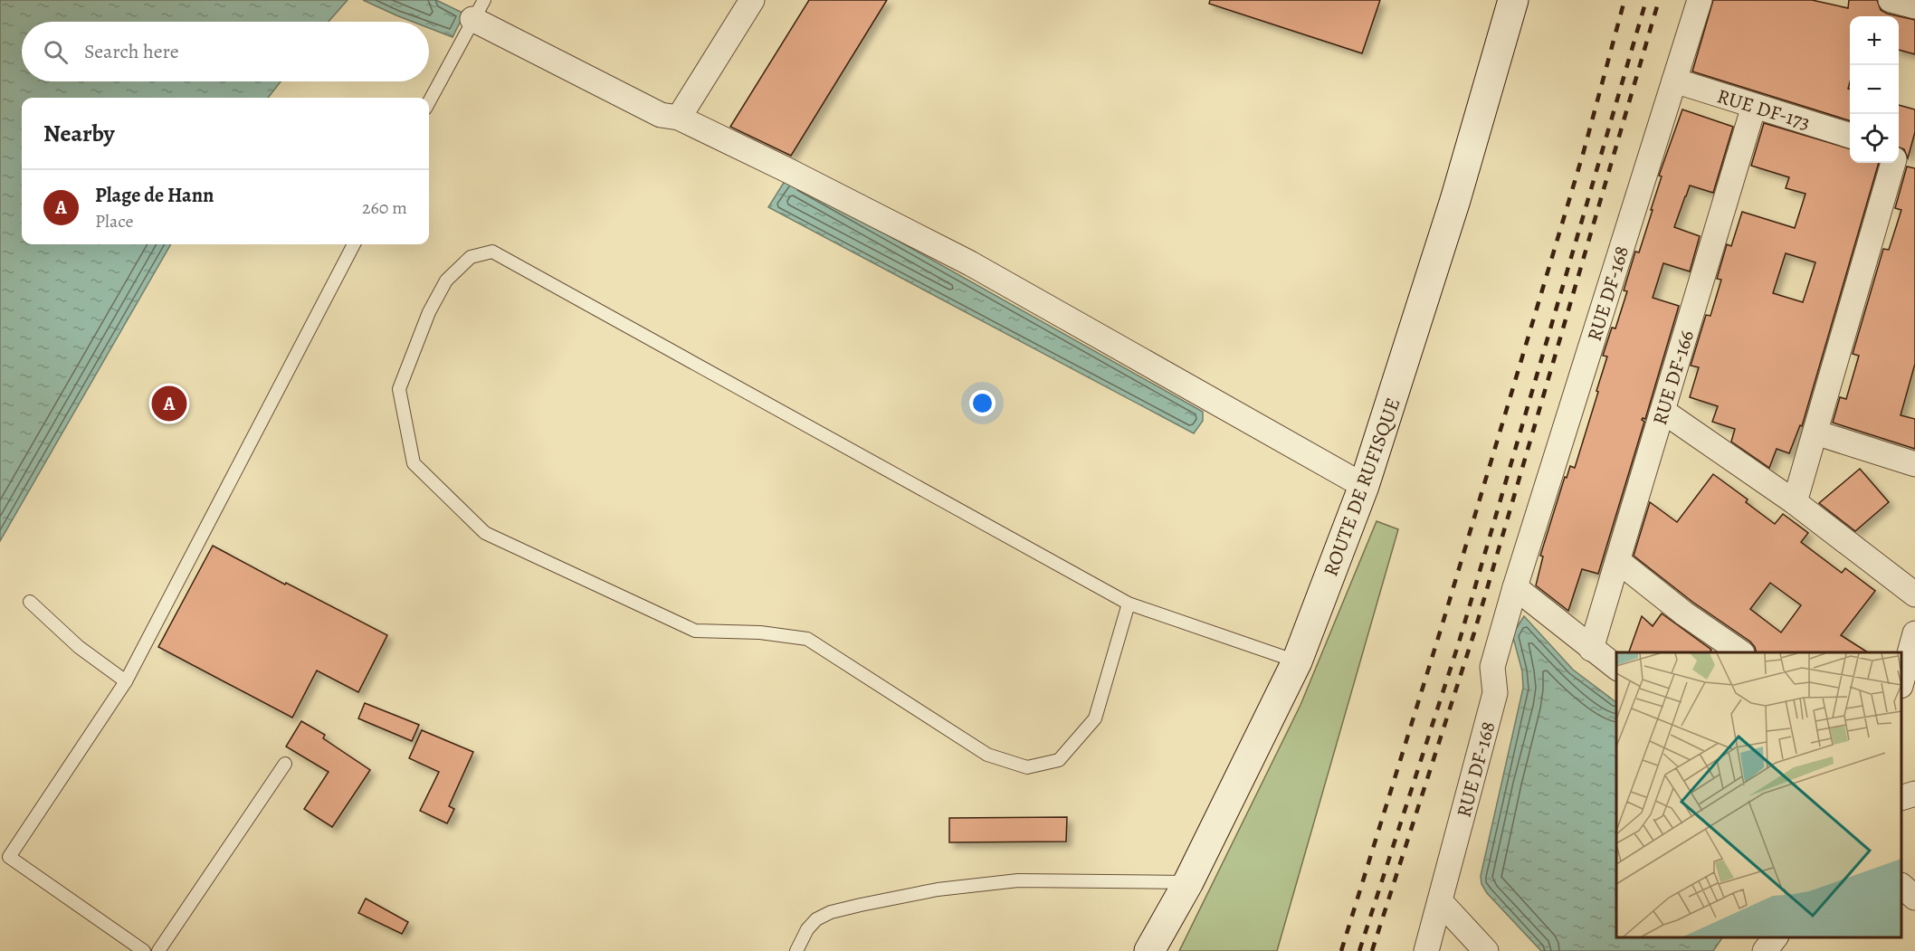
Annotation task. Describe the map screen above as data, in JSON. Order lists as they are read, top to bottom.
{
  "streets": {
    "main road": ["ROUTE DE RUFISQUE"],
    "street": ["RUE DF-173", "RUE DF-168", "RUE DF-166"]
  },
  "crossings": [
    ["RUE DF-173", "RUE DF-168"],
    ["RUE DF-173", "RUE DF-166"]
  ],
  "page": {
    "map_buttons": ["+", "−"],
    "search": "Search here",
    "heading": "Nearby",
    "list": [
      {
        "mark": "A",
        "name": "Plage de Hann",
        "note": "Place",
        "value": "260 m"
      }
    ],
    "pins": "A"
  }
}
